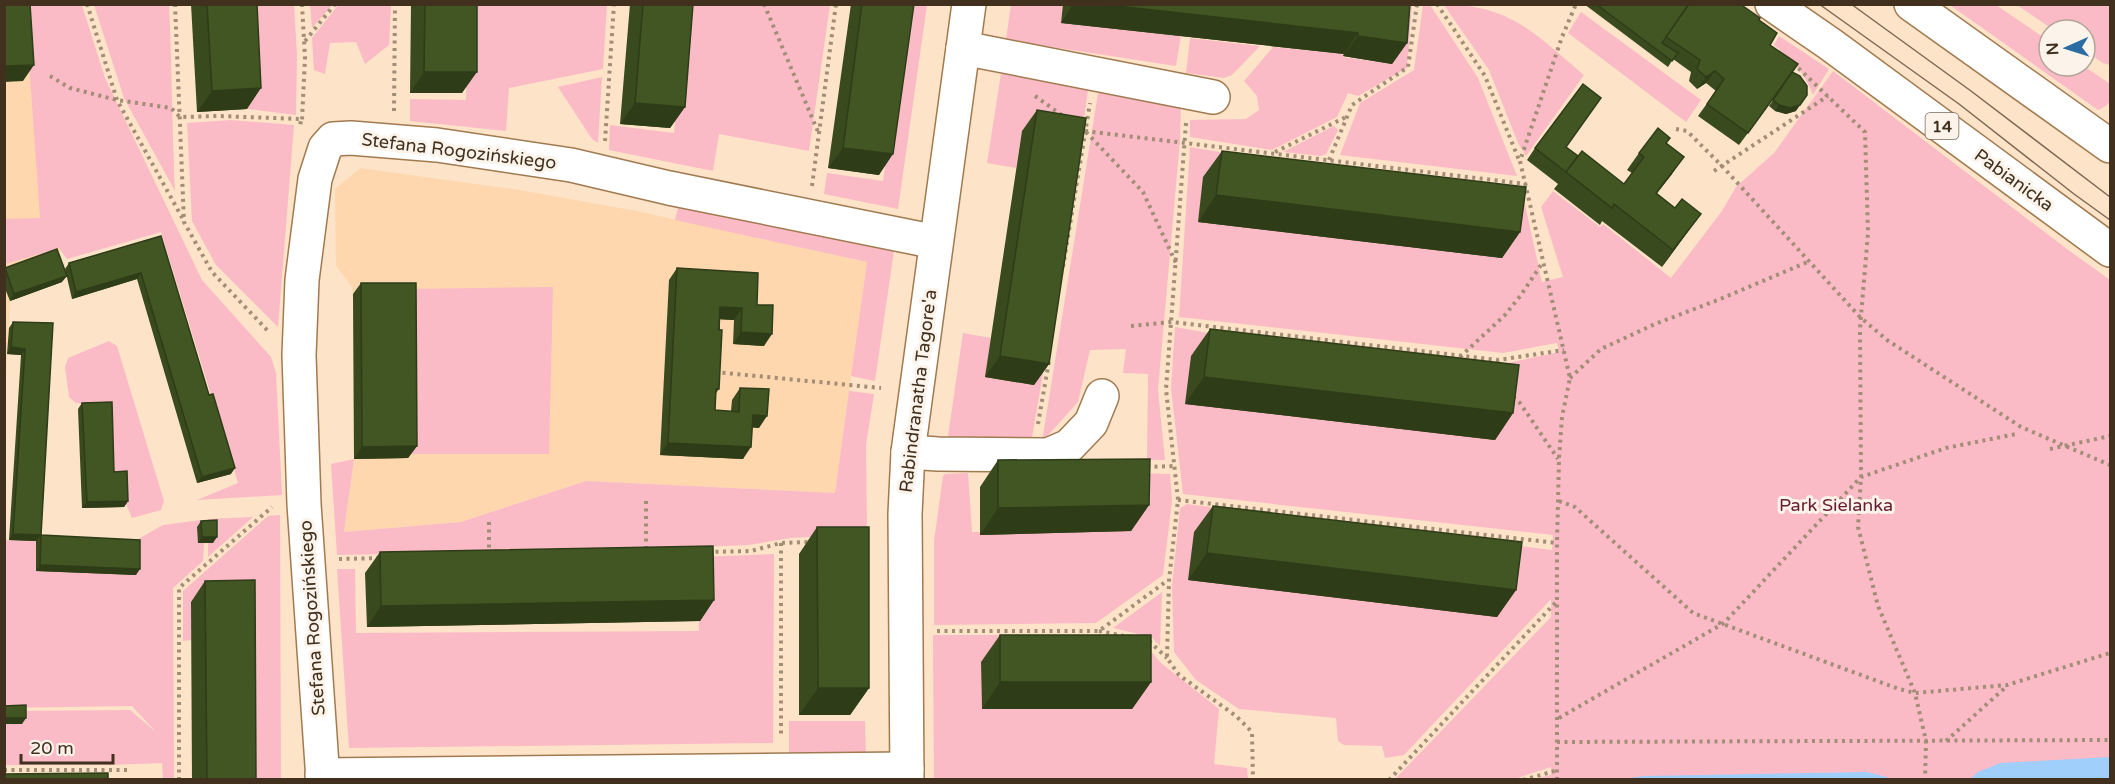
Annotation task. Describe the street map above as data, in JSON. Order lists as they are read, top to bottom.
{
  "streets": {
    "street": [
      "14",
      "Stefana Rogozińskiego",
      "Pabianicka",
      "Rabindranatha Tagore'a"
    ]
  },
  "crossings": [
    ["Stefana Rogozińskiego", "Rabindranatha Tagore'a"]
  ],
  "parks": ["Park Sielanka"],
  "scale_bar": "20 m",
  "north": "left"
}
